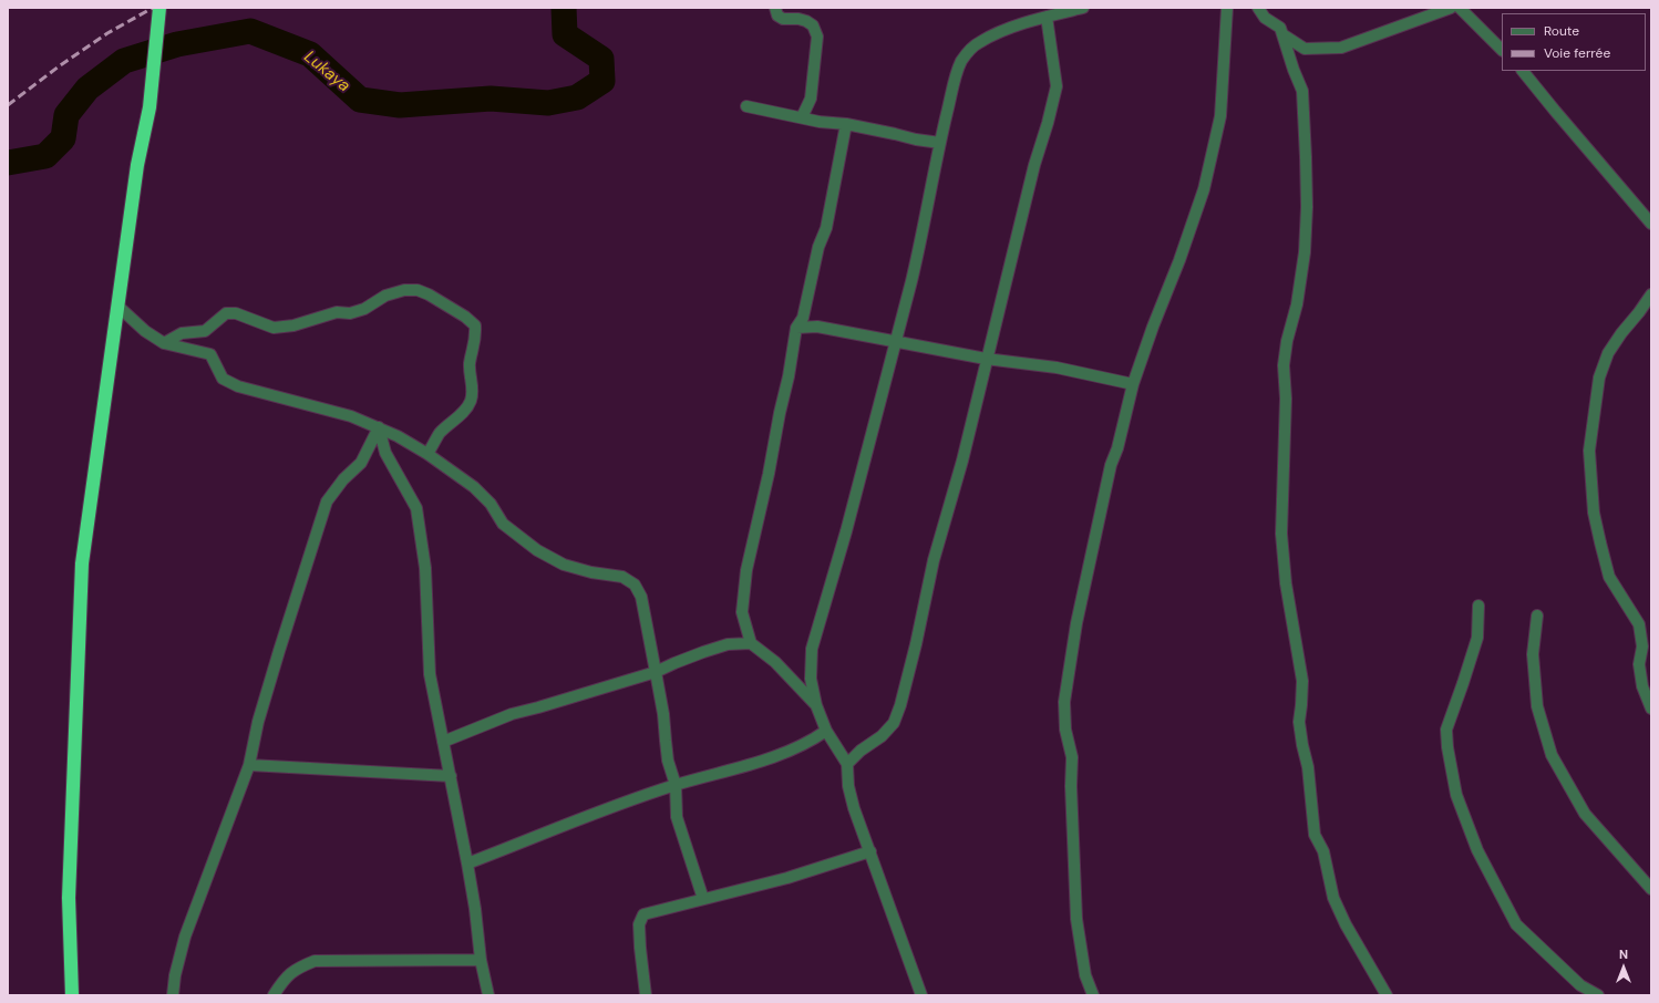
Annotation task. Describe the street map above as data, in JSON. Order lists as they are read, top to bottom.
{
  "water": ["Lukaya"],
  "legend": ["Route", "Voie ferrée"],
  "north": "top"
}
